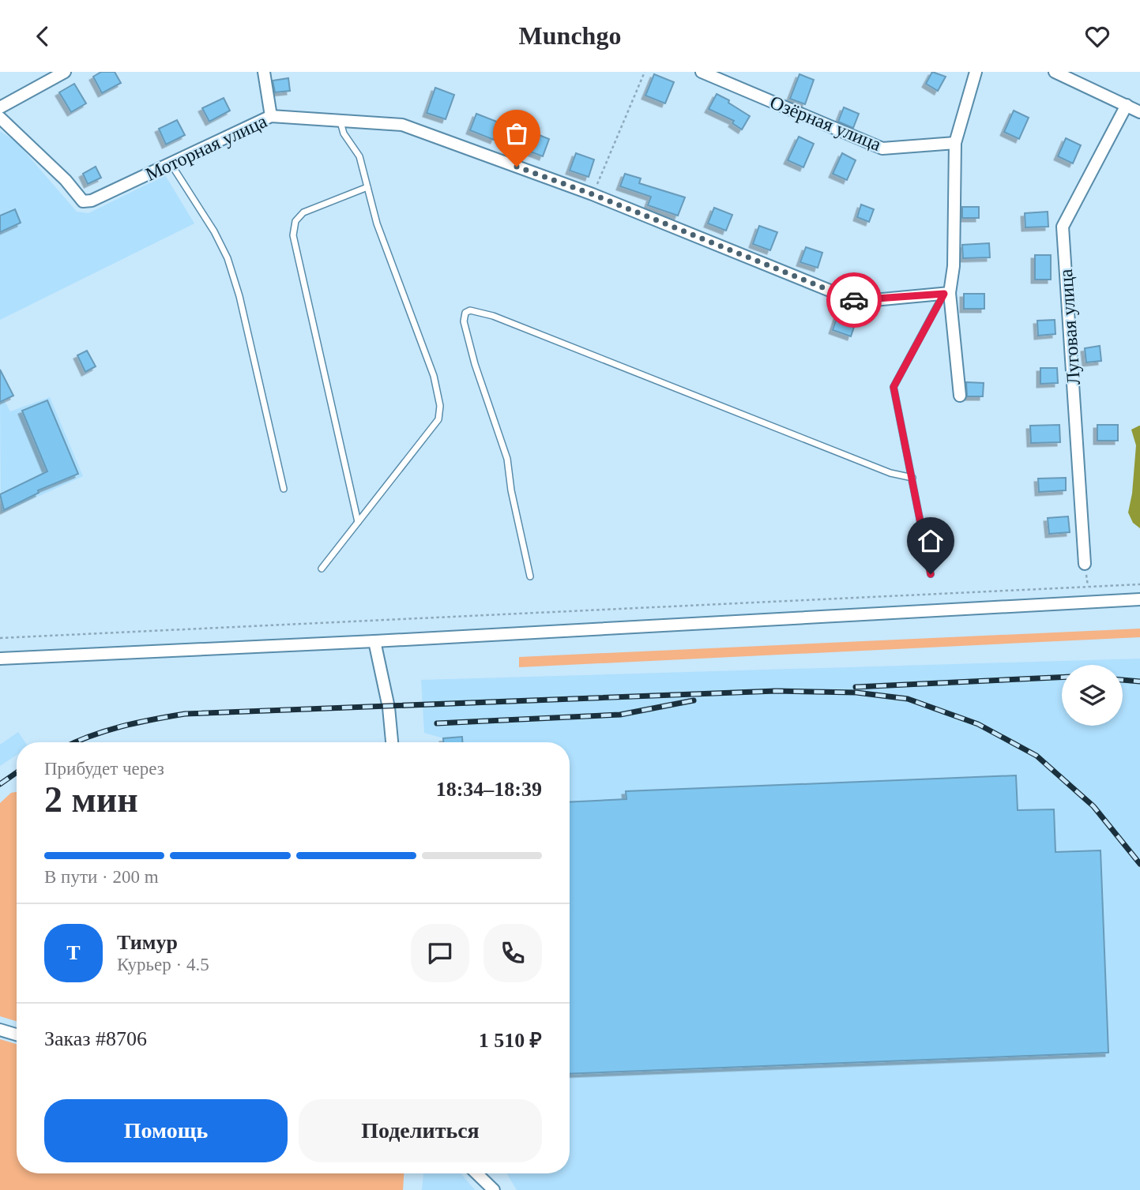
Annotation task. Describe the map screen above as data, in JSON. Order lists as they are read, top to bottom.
{
  "streets": {
    "street": ["Озёрная улица", "Моторная улица", "Луговая улица"]
  },
  "page": {
    "header": "Munchgo",
    "heading": ["2 мин", "Прибудет через", "18:34–18:39"],
    "panel": [
      "Тимур",
      "Курьер · 4.5",
      "Заказ #8706",
      "1 510 ₽"
    ],
    "bar": "В пути · 200 m",
    "round": "Т",
    "buttons": ["Помощь", "Поделиться"]
  }
}
